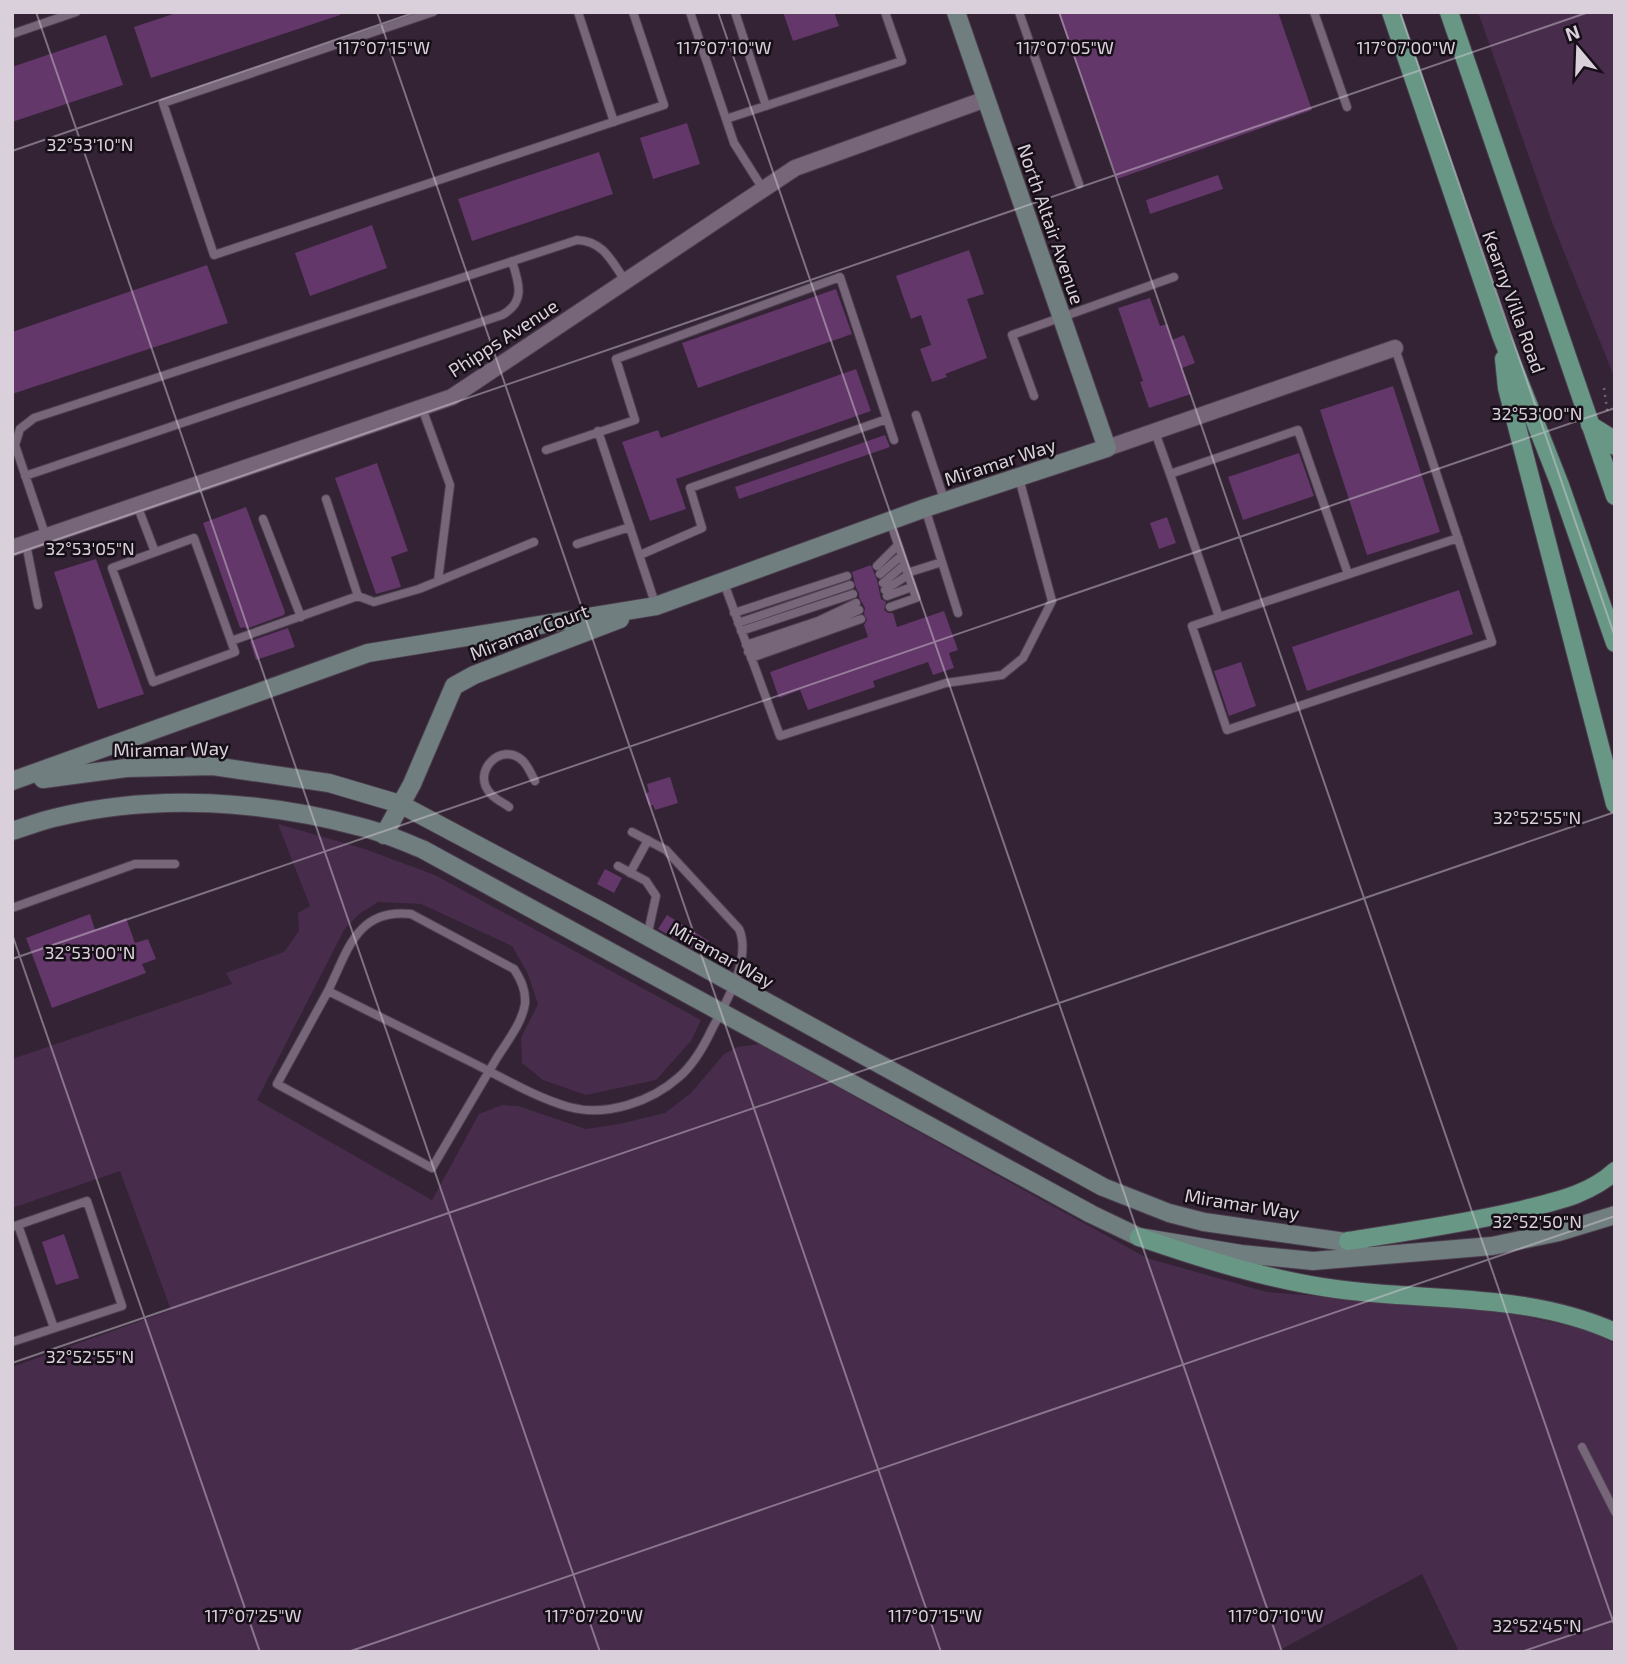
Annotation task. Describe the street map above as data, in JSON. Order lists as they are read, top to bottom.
{
  "streets": {
    "main road": [
      "North Altair Avenue",
      "Kearny Villa Road",
      "Miramar Way",
      "Miramar Court"
    ],
    "street": ["Phipps Avenue"]
  },
  "crossings": [
    ["North Altair Avenue", "Phipps Avenue"],
    ["North Altair Avenue", "Miramar Way"],
    ["Miramar Way", "Miramar Court"]
  ],
  "north": "top",
  "coordinates": [
    "117°07'05\"W",
    "117°07'00\"W",
    "117°07'15\"W",
    "117°07'10\"W",
    "32°53'10\"N",
    "32°53'00\"N",
    "32°53'05\"N",
    "32°52'55\"N",
    "32°52'50\"N",
    "117°07'25\"W",
    "117°07'20\"W",
    "32°52'45\"N"
  ]
}
